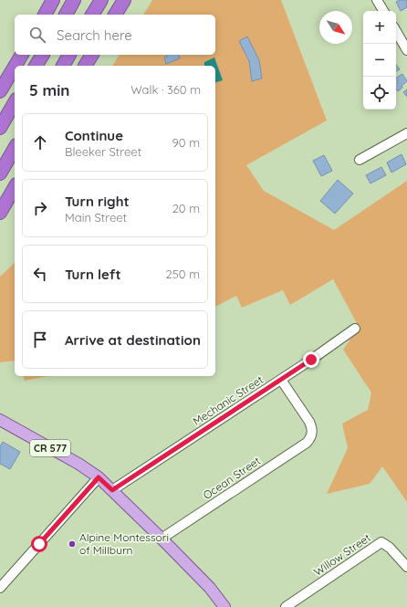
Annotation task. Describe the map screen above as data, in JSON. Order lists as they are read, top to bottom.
{
  "streets": {
    "main road": ["CR 577"],
    "street": ["Mechanic Street", "Ocean Street", "Willow Street"]
  },
  "crossings": [
    ["Mechanic Street", "CR 577"],
    ["Mechanic Street", "Ocean Street"],
    ["CR 577", "Ocean Street"]
  ],
  "places": ["Alpine Montessori of Millburn"],
  "north": "bottom right",
  "page": {
    "map_buttons": ["+", "−"],
    "search": "Search here",
    "heading": ["5 min", "Walk · 360 m"],
    "list": [
      ["Continue", "Bleeker Street", "90 m"],
      ["Turn right", "Main Street", "20 m"],
      ["Turn left", "250 m"],
      "Arrive at destination"
    ]
  }
}
